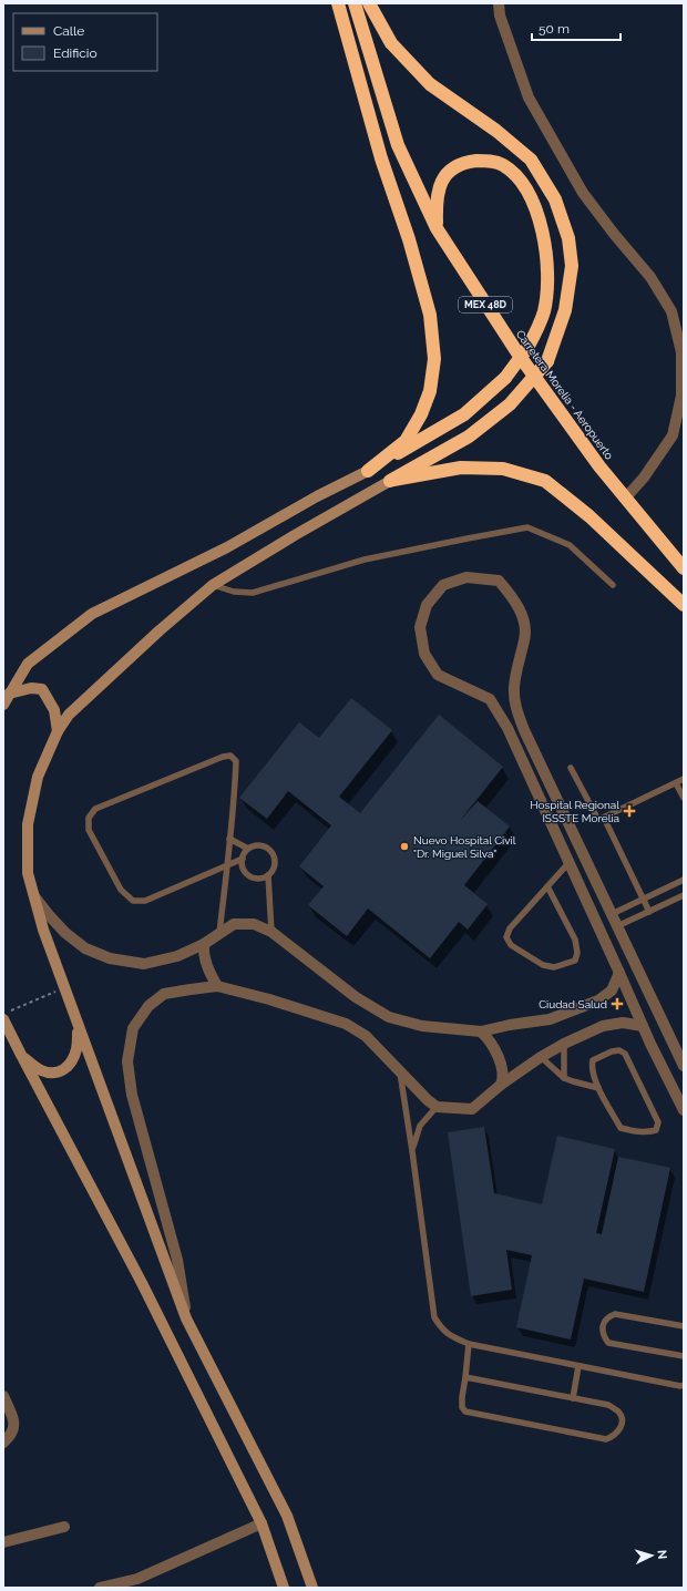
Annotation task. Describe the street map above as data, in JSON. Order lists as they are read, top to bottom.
{
  "streets": {
    "highway": ["MEX 48D", "Carretera Morelia - Aeropuerto"]
  },
  "places": {
    "health": ["Hospital Regional ISSSTE Morelia", "Ciudad Salud"],
    "other": ["Nuevo Hospital Civil \"Dr. Miguel Silva\""]
  },
  "legend": ["Calle", "Edificio"],
  "scale_bar": "50 m",
  "north": "right"
}
